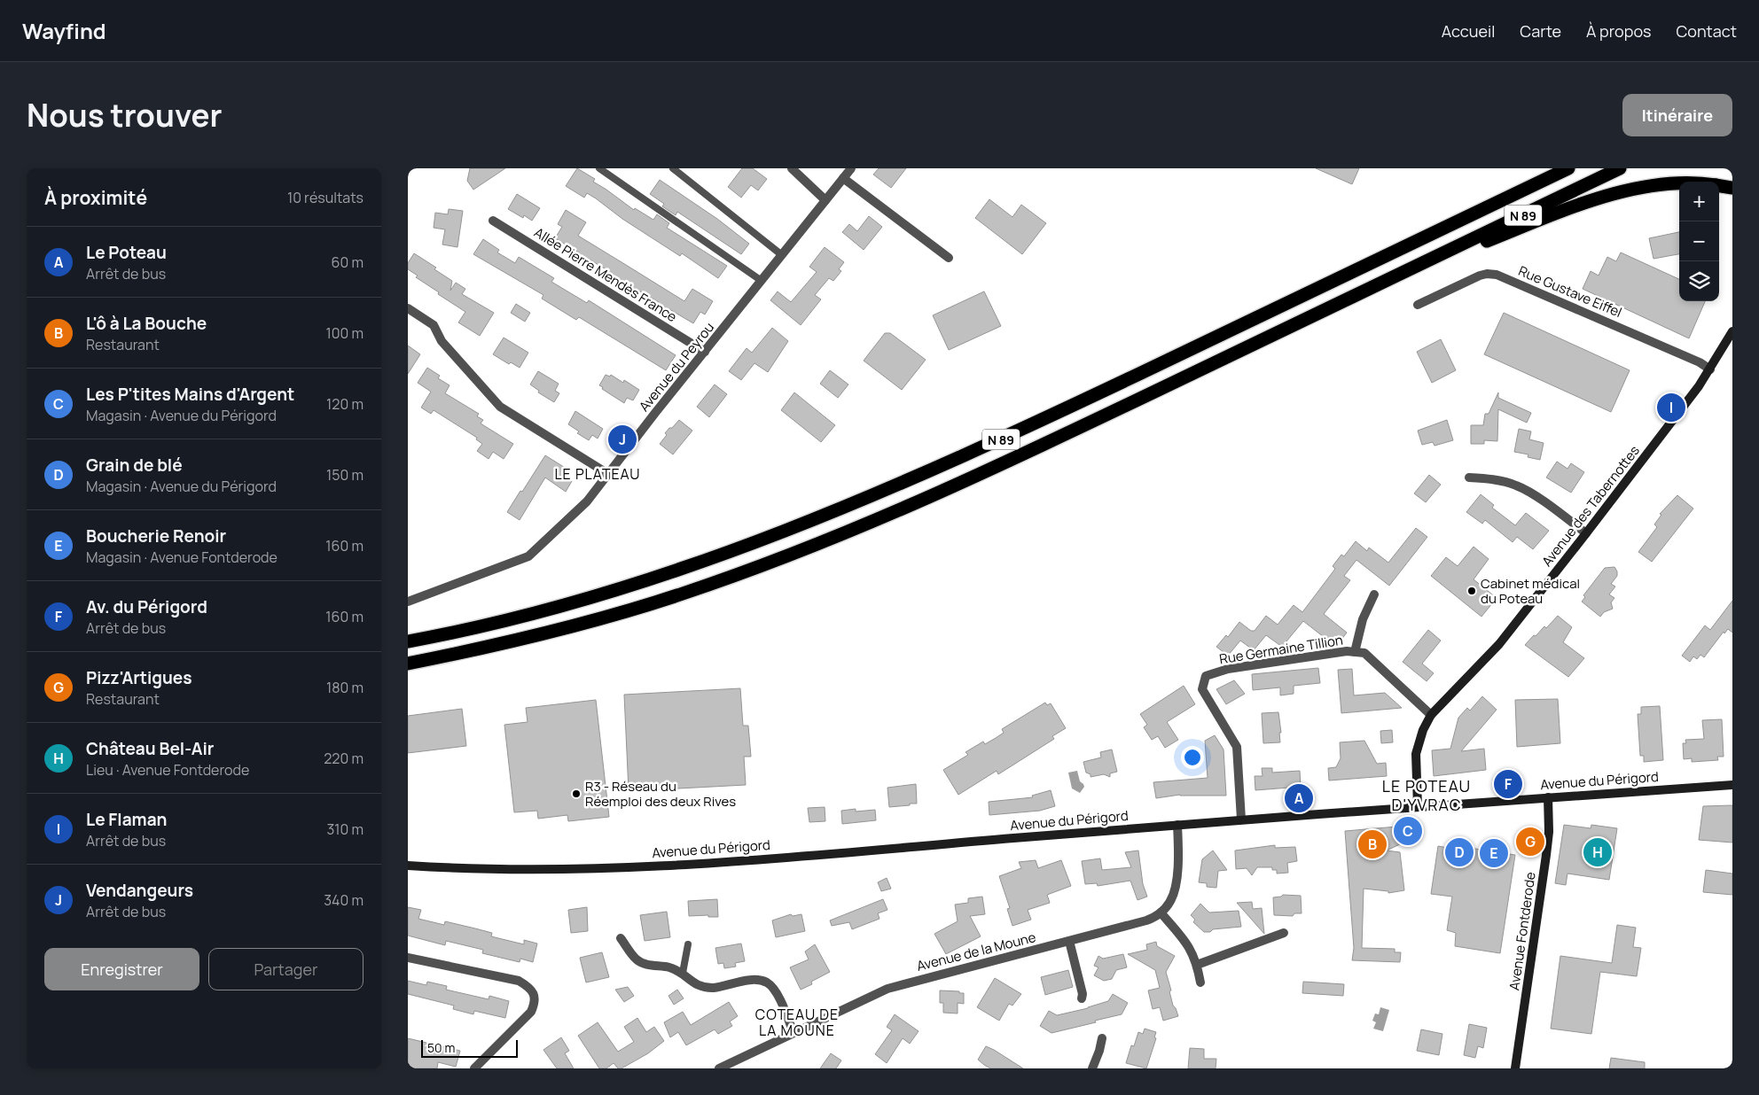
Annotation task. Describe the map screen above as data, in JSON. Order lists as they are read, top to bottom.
{
  "streets": {
    "highway": ["N 89"],
    "street": [
      "Allée Pierre Mendès France",
      "Rue Gustave Eiffel",
      "Avenue du Peyrou",
      "Avenue des Tabernottes",
      "Rue Germaine Tillion",
      "Avenue du Périgord",
      "Avenue Fontderode",
      "Avenue de la Moune"
    ]
  },
  "crossings": [
    ["Allée Pierre Mendès France", "Avenue du Peyrou"],
    ["Rue Gustave Eiffel", "Avenue des Tabernottes"],
    ["Avenue des Tabernottes", "Rue Germaine Tillion"],
    ["Avenue des Tabernottes", "Avenue du Périgord"],
    ["Rue Germaine Tillion", "Avenue du Périgord"],
    ["Avenue du Périgord", "Avenue Fontderode"]
  ],
  "districts": ["LE PLATEAU", "LE POTEAU D'YVRAC", "COTEAU DE LA MOUNE"],
  "places": ["Cabinet médical du Poteau", "R3 - Réseau du Réemploi des deux Rives"],
  "scale_bar": "50 m",
  "page": {
    "header": "Wayfind",
    "nav": [
      "Accueil",
      "Carte",
      "À propos",
      "Contact"
    ],
    "title": "Nous trouver",
    "buttons": [
      "Itinéraire",
      ["Enregistrer", "Partager"]
    ],
    "heading": ["À proximité", "10 résultats"],
    "map_buttons": ["+", "−"],
    "list": [
      {
        "mark": "A",
        "name": "Le Poteau",
        "note": "Arrêt de bus",
        "value": "60 m"
      },
      {
        "mark": "B",
        "name": "L'ô à La Bouche",
        "note": "Restaurant",
        "value": "100 m"
      },
      {
        "mark": "C",
        "name": "Les P'tites Mains d'Argent",
        "note": "Magasin · Avenue du Périgord",
        "value": "120 m"
      },
      {
        "mark": "D",
        "name": "Grain de blé",
        "note": "Magasin · Avenue du Périgord",
        "value": "150 m"
      },
      {
        "mark": "E",
        "name": "Boucherie Renoir",
        "note": "Magasin · Avenue Fontderode",
        "value": "160 m"
      },
      {
        "mark": "F",
        "name": "Av. du Périgord",
        "note": "Arrêt de bus",
        "value": "160 m"
      },
      {
        "mark": "G",
        "name": "Pizz'Artigues",
        "note": "Restaurant",
        "value": "180 m"
      },
      {
        "mark": "H",
        "name": "Château Bel-Air",
        "note": "Lieu · Avenue Fontderode",
        "value": "220 m"
      },
      {
        "mark": "I",
        "name": "Le Flaman",
        "note": "Arrêt de bus",
        "value": "310 m"
      },
      {
        "mark": "J",
        "name": "Vendangeurs",
        "note": "Arrêt de bus",
        "value": "340 m"
      }
    ],
    "pins": [
      "I",
      "J",
      "F",
      "A",
      "C",
      "G",
      "B",
      "D",
      "H",
      "E"
    ],
    "scale": "50 m"
  }
}
